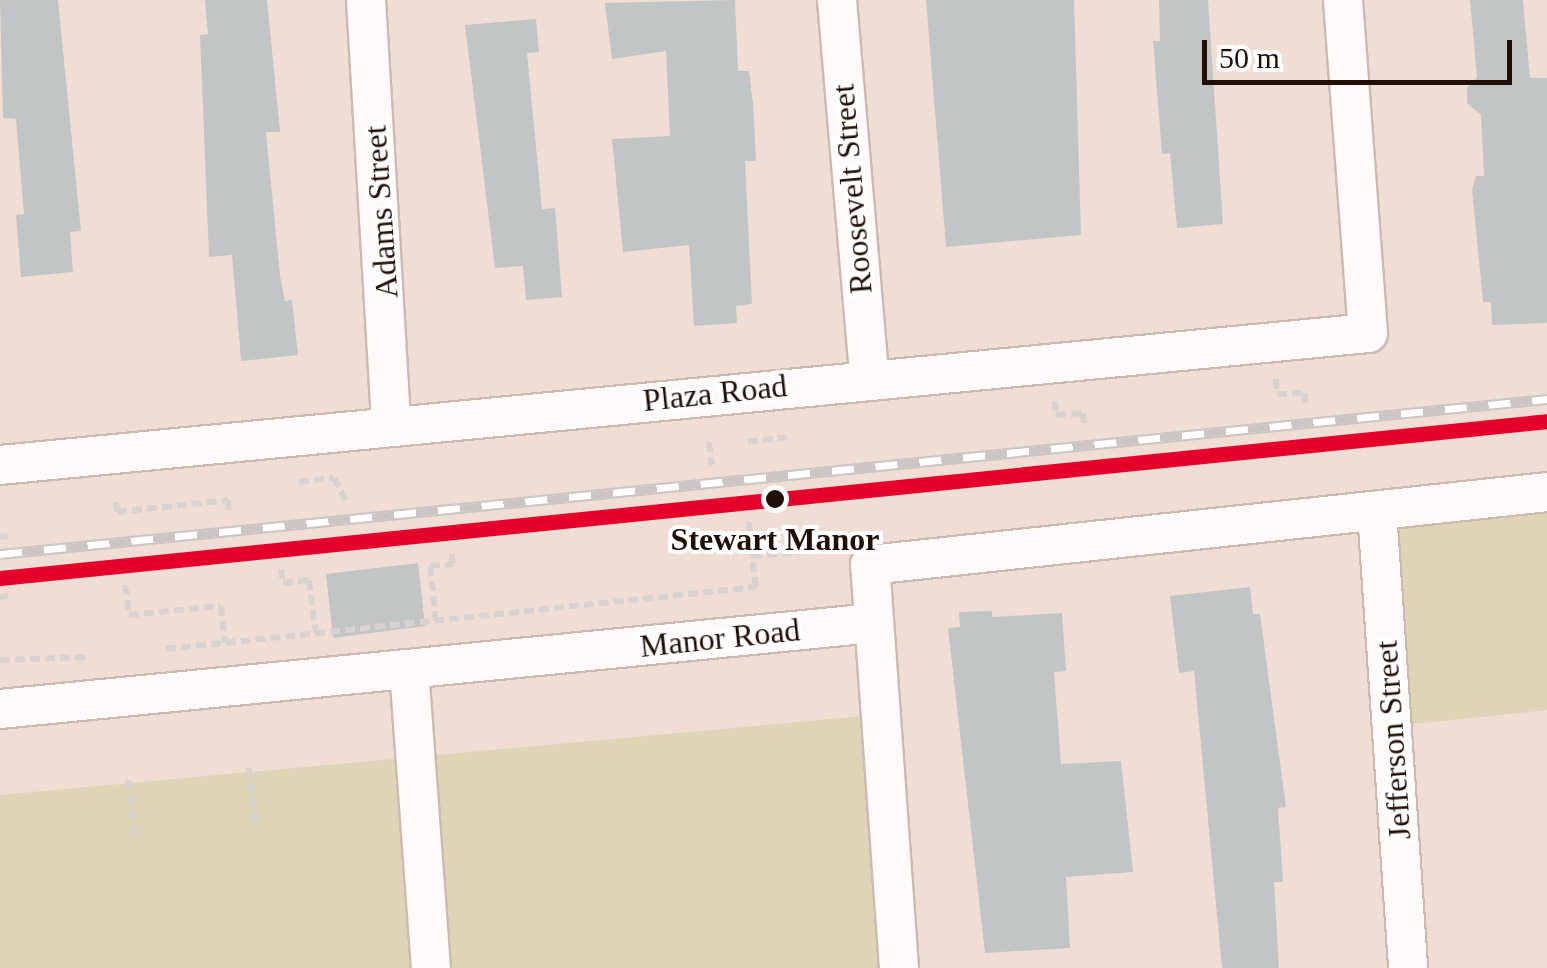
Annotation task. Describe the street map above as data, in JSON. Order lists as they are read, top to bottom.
{
  "streets": {
    "street": [
      "Roosevelt Street",
      "Adams Street",
      "Plaza Road",
      "Manor Road",
      "Jefferson Street"
    ]
  },
  "crossings": [
    ["Roosevelt Street", "Plaza Road"],
    ["Adams Street", "Plaza Road"]
  ],
  "places": ["Stewart Manor"],
  "scale_bar": "50 m"
}
